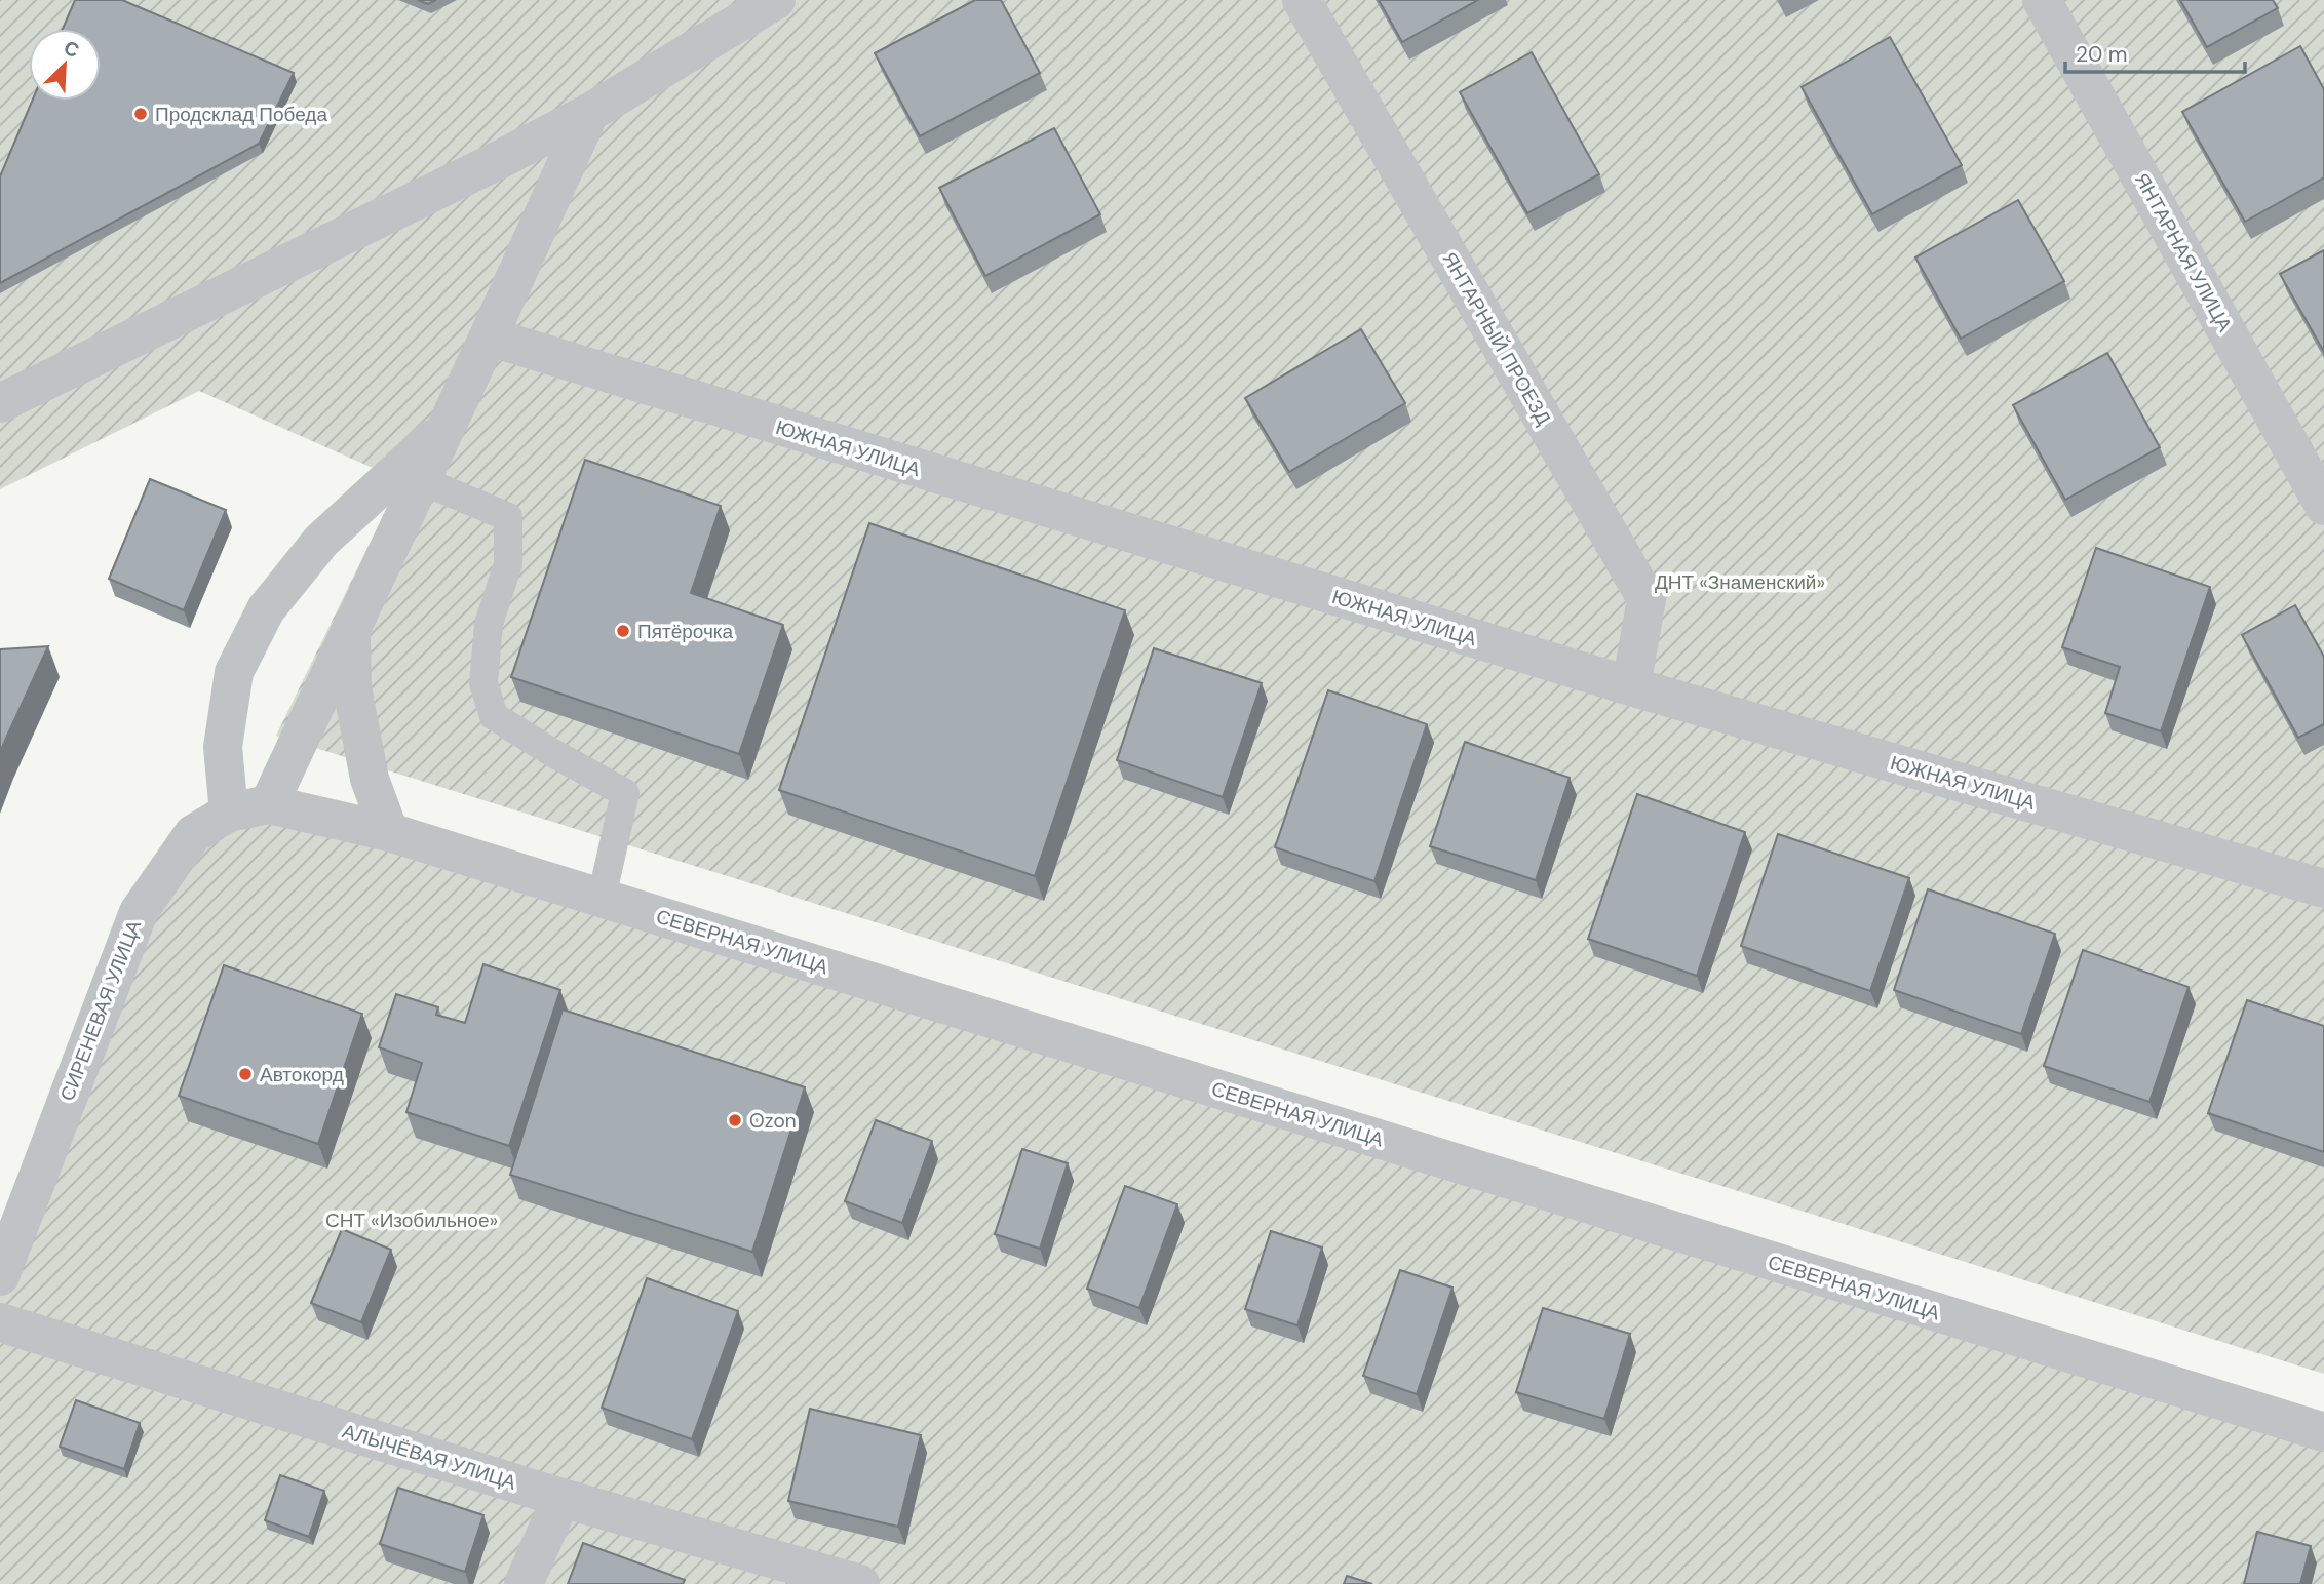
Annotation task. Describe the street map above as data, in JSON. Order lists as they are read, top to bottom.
{
  "streets": {
    "street": [
      "ЯНТАРНАЯ УЛИЦА",
      "ЯНТАРНЫЙ ПРОЕЗД",
      "ЮЖНАЯ УЛИЦА",
      "СЕВЕРНАЯ УЛИЦА",
      "СИРЕНЕВАЯ УЛИЦА",
      "АЛЫЧЁВАЯ УЛИЦА"
    ]
  },
  "crossings": [
    ["ЯНТАРНЫЙ ПРОЕЗД", "ЮЖНАЯ УЛИЦА"],
    ["СЕВЕРНАЯ УЛИЦА", "СИРЕНЕВАЯ УЛИЦА"]
  ],
  "parks": ["ДНТ «Знаменский»", "СНТ «Изобильное»"],
  "places": [
    "Продсклад Победа",
    "Пятёрочка",
    "Автокорд",
    "Ozon"
  ],
  "scale_bar": "20 m",
  "north": "top right"
}
